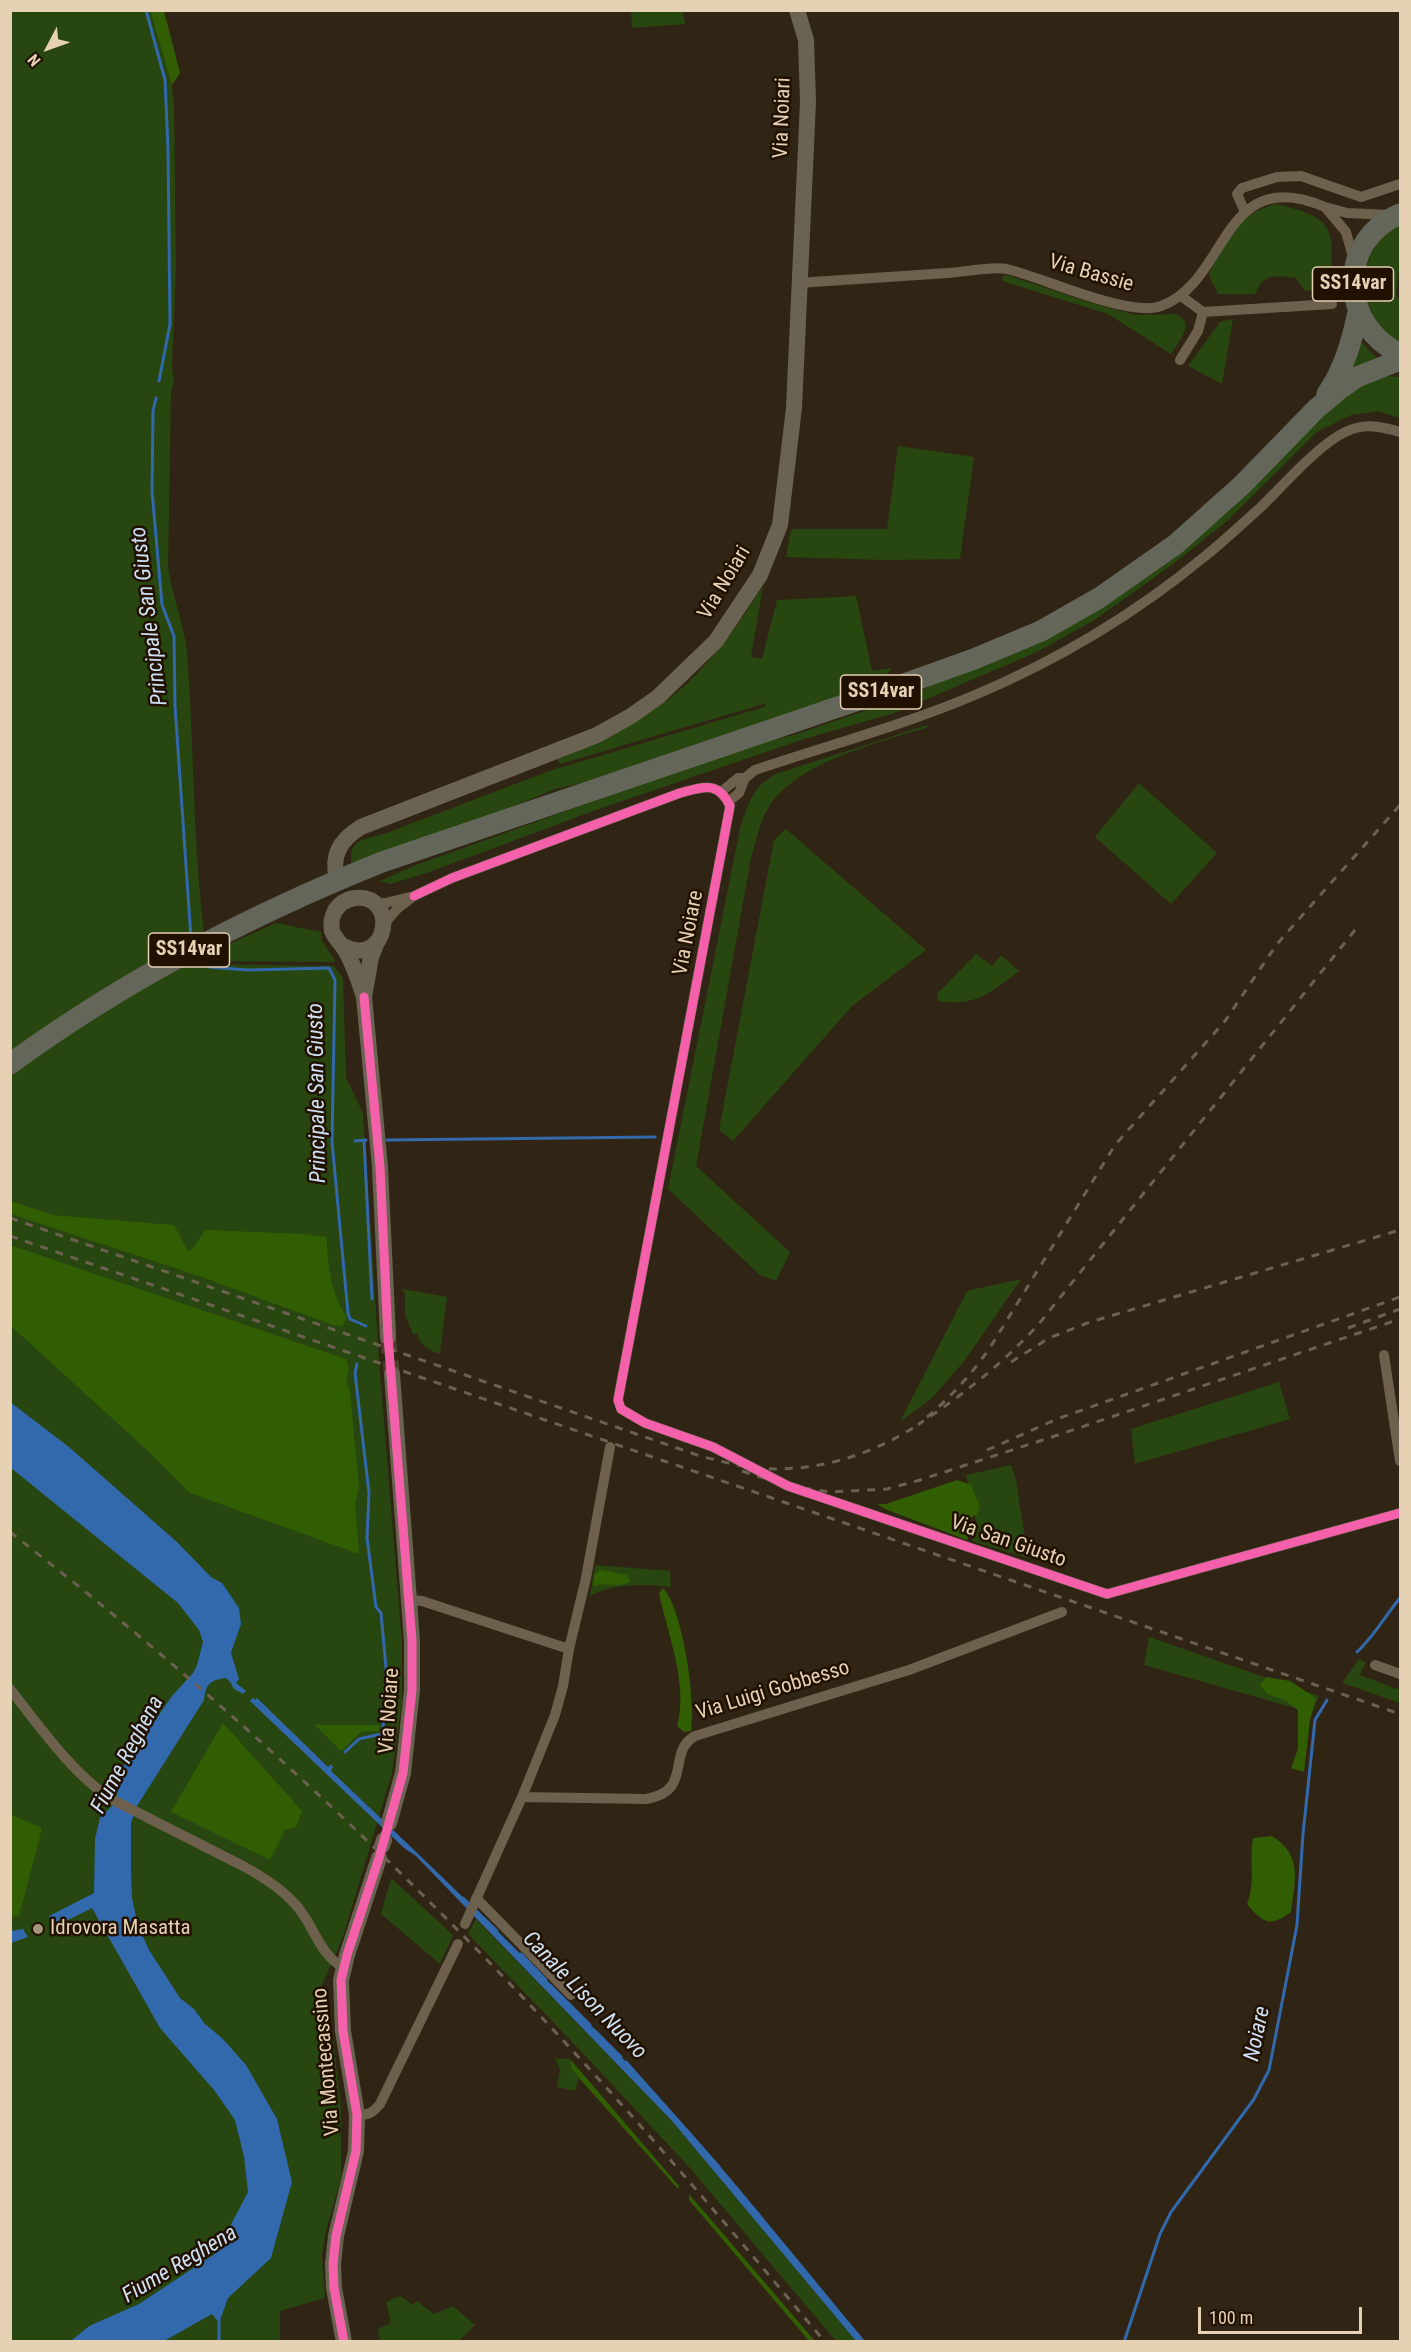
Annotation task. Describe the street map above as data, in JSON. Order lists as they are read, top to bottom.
{
  "streets": {
    "highway": ["SS14var"],
    "street": [
      "Via Noiari",
      "Via Bassie",
      "Via Noiare",
      "Via San Giusto",
      "Via Luigi Gobbesso",
      "Via Montecassino"
    ]
  },
  "crossings": [
    ["Via Noiari", "Via Bassie"],
    ["Via Bassie", "SS14var"],
    ["Via Noiare", "Via San Giusto"],
    ["Via Noiare", "Via Montecassino"]
  ],
  "water": [
    "Principale San Giusto",
    "Fiume Reghena",
    "Canale Lison Nuovo",
    "Noiare"
  ],
  "places": ["Idrovora Masatta"],
  "scale_bar": "100 m",
  "north": "bottom left"
}
